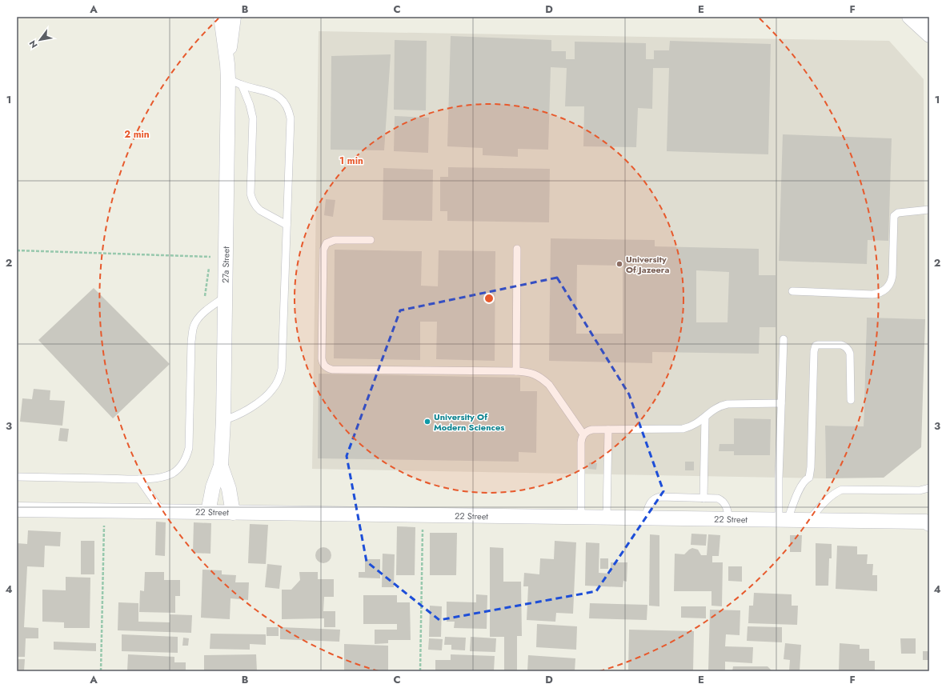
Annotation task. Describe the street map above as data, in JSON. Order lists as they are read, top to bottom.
{
  "streets": {
    "street": ["27a Street", "22 Street"]
  },
  "crossings": [
    ["27a Street", "22 Street"]
  ],
  "places": ["University Of Jazeera", "University Of Modern Sciences"],
  "north": "bottom left",
  "grid": {
    "columns": [
      "A",
      "B",
      "C",
      "D",
      "E",
      "F"
    ],
    "rows": [
      "1",
      "2",
      "3",
      "4"
    ]
  },
  "rings": ["2 min", "1 min"]
}
